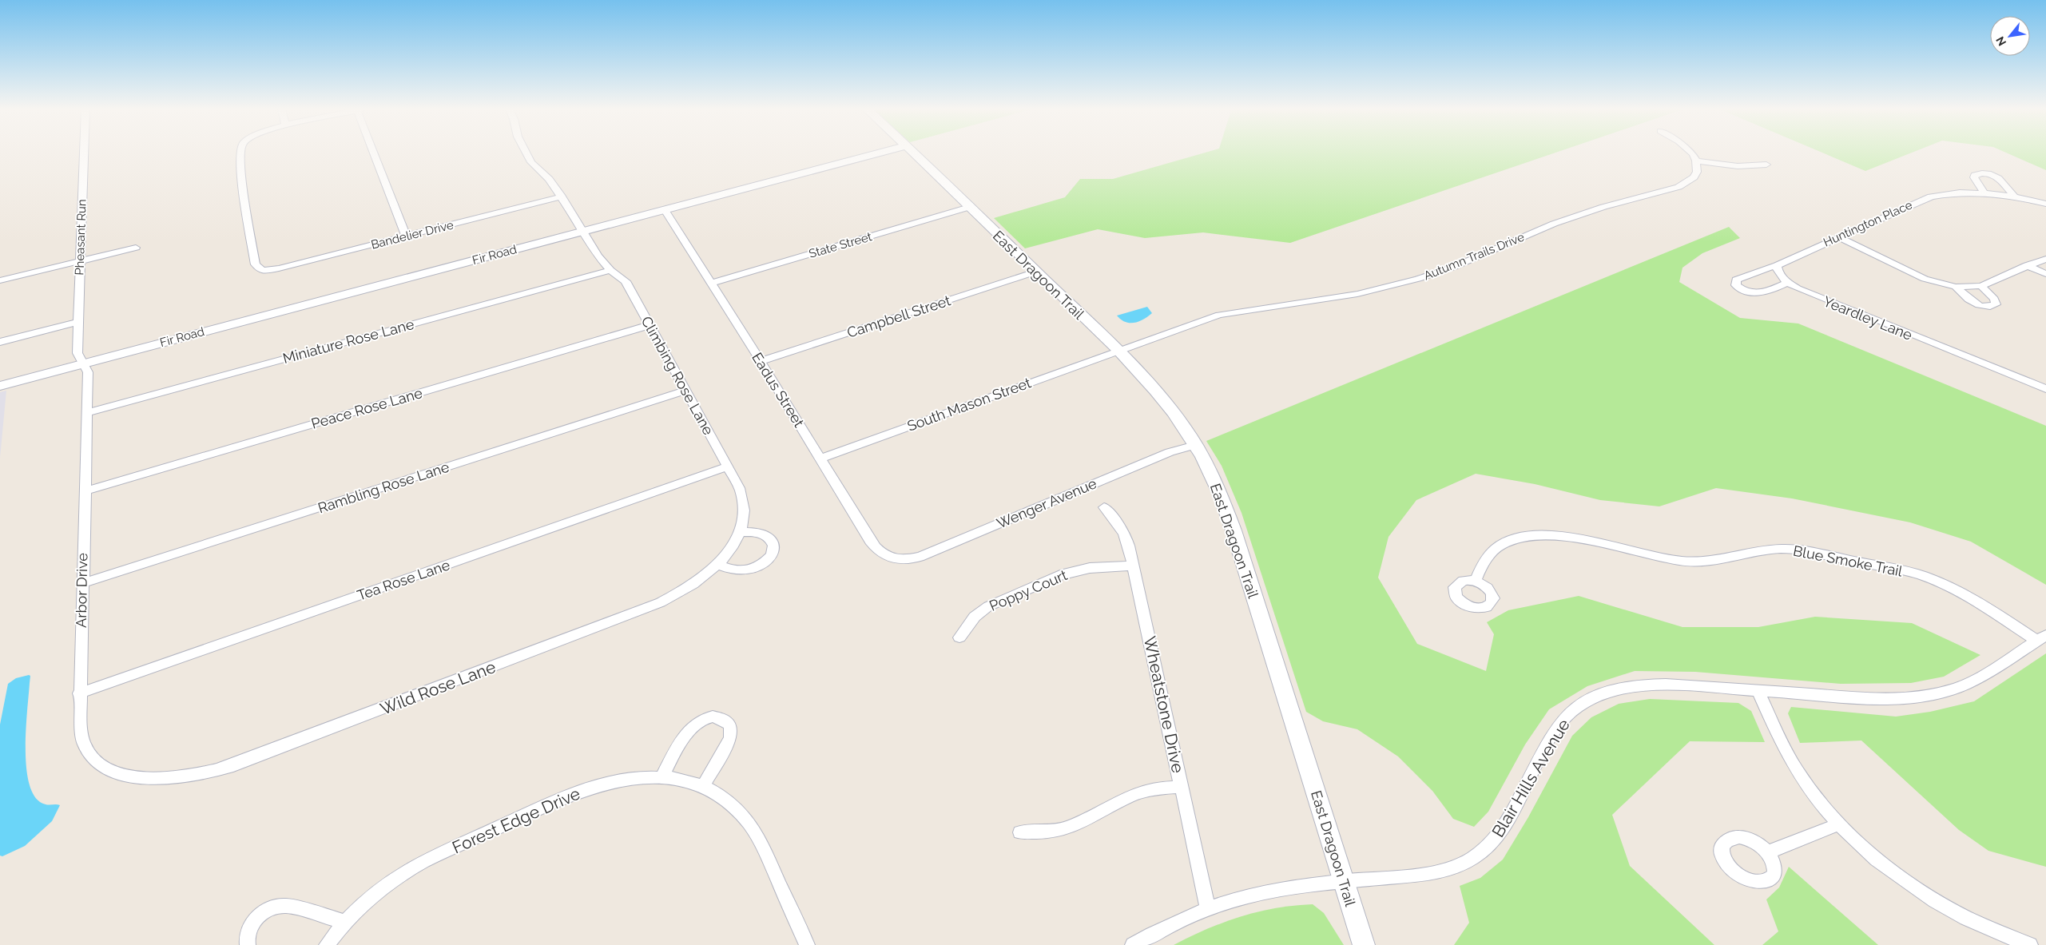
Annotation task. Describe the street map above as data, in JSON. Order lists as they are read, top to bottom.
{
  "streets": {
    "street": [
      "Huntington Place",
      "Bandelier Drive",
      "Pheasant Run",
      "State Street",
      "Fir Road",
      "Autumn Trails Drive",
      "East Dragoon Trail",
      "Campbell Street",
      "Yeardley Lane",
      "Miniature Rose Lane",
      "Climbing Rose Lane",
      "Eadus Street",
      "South Mason Street",
      "Peace Rose Lane",
      "Rambling Rose Lane",
      "Wenger Avenue",
      "Blue Smoke Trail",
      "Tea Rose Lane",
      "Arbor Drive",
      "Poppy Court",
      "Wild Rose Lane",
      "Wheatstone Drive",
      "Blair Hills Avenue",
      "Forest Edge Drive"
    ]
  },
  "crossings": [
    ["Bandelier Drive", "Climbing Rose Lane"],
    ["Pheasant Run", "Fir Road"],
    ["Pheasant Run", "Arbor Drive"],
    ["State Street", "East Dragoon Trail"],
    ["State Street", "Eadus Street"],
    ["Fir Road", "Climbing Rose Lane"],
    ["Fir Road", "Eadus Street"],
    ["Fir Road", "Arbor Drive"],
    ["Autumn Trails Drive", "East Dragoon Trail"],
    ["Autumn Trails Drive", "South Mason Street"],
    ["East Dragoon Trail", "Campbell Street"],
    ["East Dragoon Trail", "South Mason Street"],
    ["East Dragoon Trail", "Wenger Avenue"],
    ["East Dragoon Trail", "Blair Hills Avenue"],
    ["Campbell Street", "Eadus Street"],
    ["Miniature Rose Lane", "Climbing Rose Lane"],
    ["Miniature Rose Lane", "Arbor Drive"],
    ["Climbing Rose Lane", "Peace Rose Lane"],
    ["Climbing Rose Lane", "Rambling Rose Lane"],
    ["Climbing Rose Lane", "Tea Rose Lane"],
    ["Climbing Rose Lane", "Wild Rose Lane"],
    ["Eadus Street", "South Mason Street"],
    ["Eadus Street", "Wenger Avenue"],
    ["Peace Rose Lane", "Arbor Drive"],
    ["Rambling Rose Lane", "Arbor Drive"],
    ["Blue Smoke Trail", "Blair Hills Avenue"],
    ["Tea Rose Lane", "Arbor Drive"],
    ["Arbor Drive", "Wild Rose Lane"],
    ["Poppy Court", "Wheatstone Drive"],
    ["Wheatstone Drive", "Blair Hills Avenue"]
  ],
  "north": "bottom left"
}
